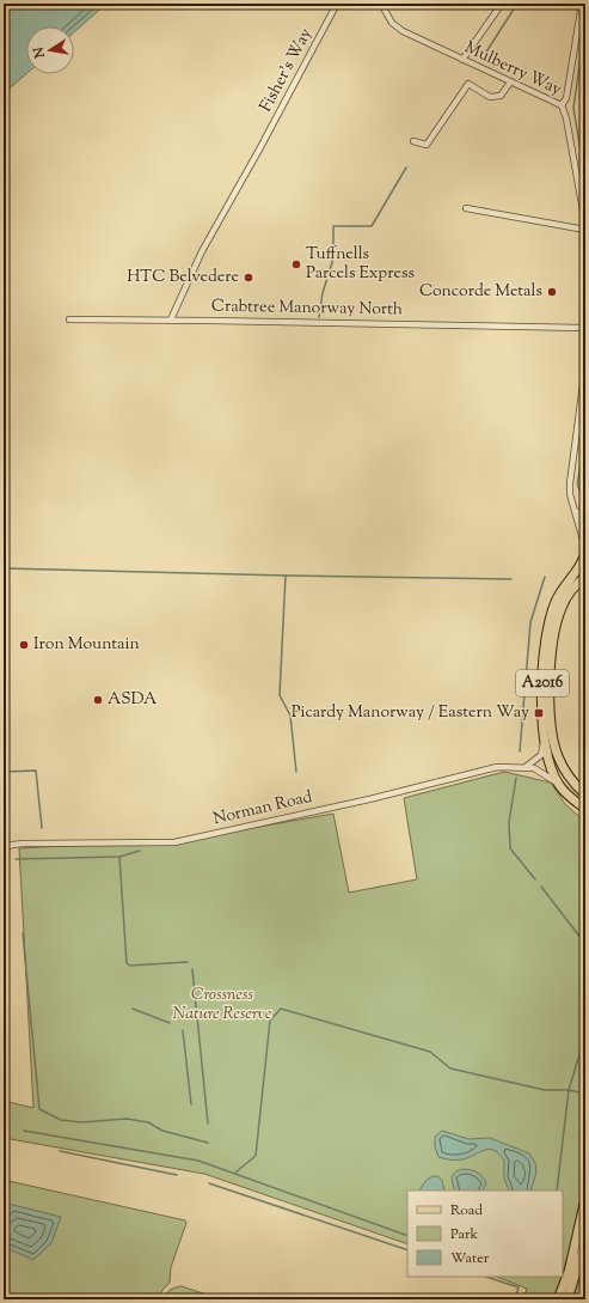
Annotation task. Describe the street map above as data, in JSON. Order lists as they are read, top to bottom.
{
  "streets": {
    "main road": ["A2016"],
    "street": [
      "Mulberry Way",
      "Fisher's Way",
      "Crabtree Manorway North",
      "Norman Road"
    ]
  },
  "crossings": [
    ["Fisher's Way", "Crabtree Manorway North"],
    ["A2016", "Norman Road"]
  ],
  "parks": ["Crossness Nature Reserve"],
  "places": {
    "other": [
      "Tuffnells Parcels Express",
      "HTC Belvedere",
      "Concorde Metals",
      "Iron Mountain",
      "ASDA"
    ],
    "transit": ["Picardy Manorway / Eastern Way"]
  },
  "legend": ["Road", "Park", "Water"],
  "north": "left"
}
